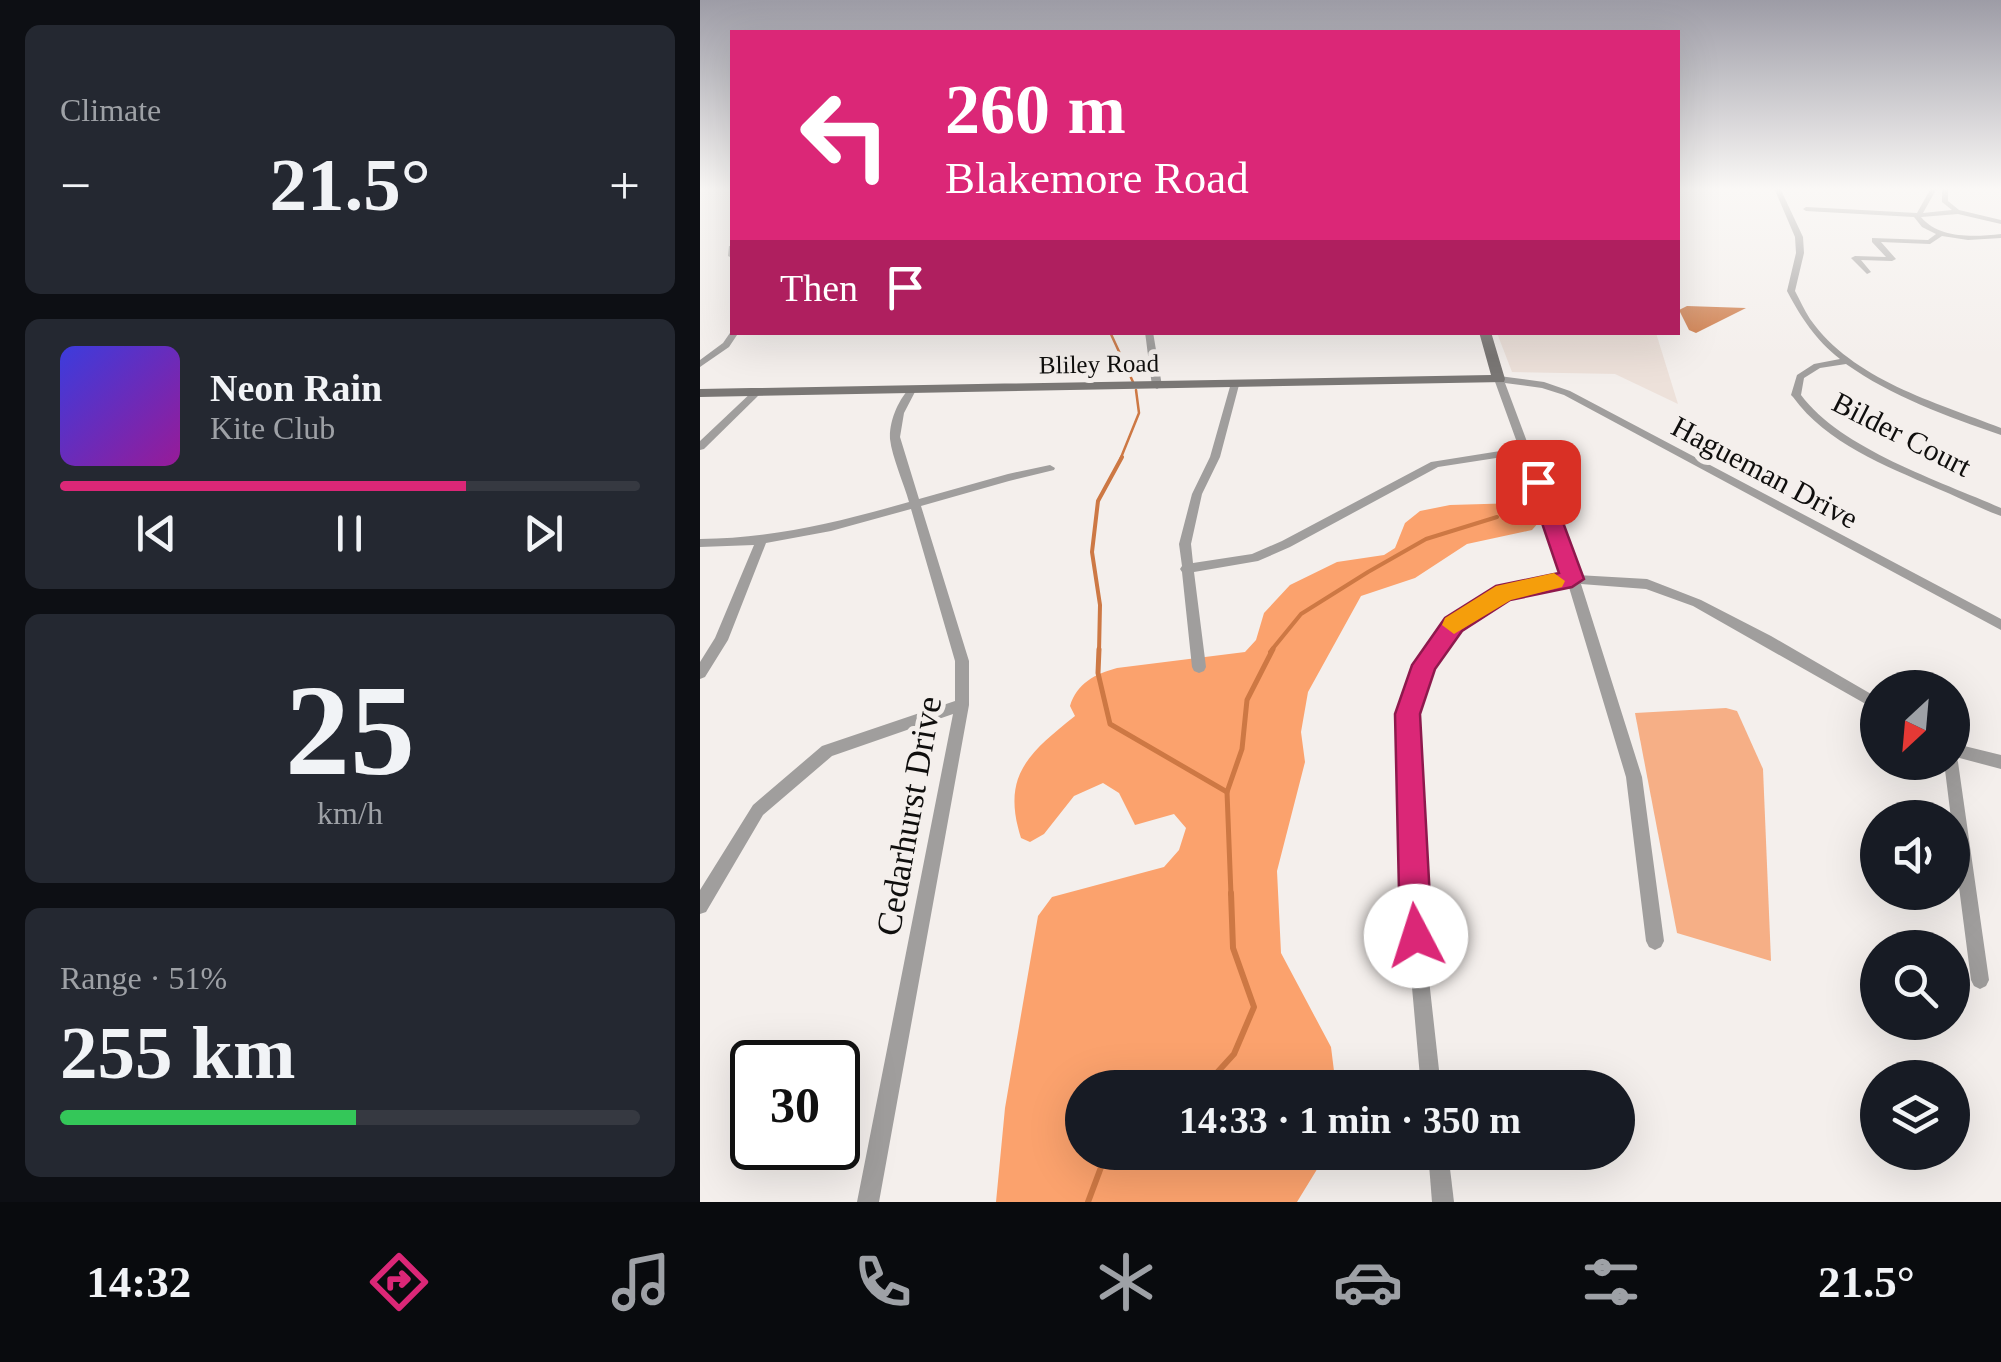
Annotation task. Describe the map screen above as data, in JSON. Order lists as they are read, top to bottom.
{
  "streets": {
    "street": [
      "Bliley Road",
      "Bilder Court",
      "Hagueman Drive",
      "Cedarhurst Drive"
    ]
  },
  "crossings": [
    ["Bliley Road", "Hagueman Drive"],
    ["Bliley Road", "Cedarhurst Drive"]
  ],
  "north": "bottom left",
  "page": {
    "tile": [
      "Climate",
      ["25", "km/h"],
      ["Range · 51%", "255 km"]
    ],
    "turn": ["260 m", "Blakemore Road"],
    "heat": ["−", "21.5°", "+"],
    "then": "Then",
    "song": ["Neon Rain", "Kite Club"],
    "limit": "30",
    "trip": "14:33 · 1 min · 350 m",
    "tabs": ["14:32", "21.5°"]
  }
}
